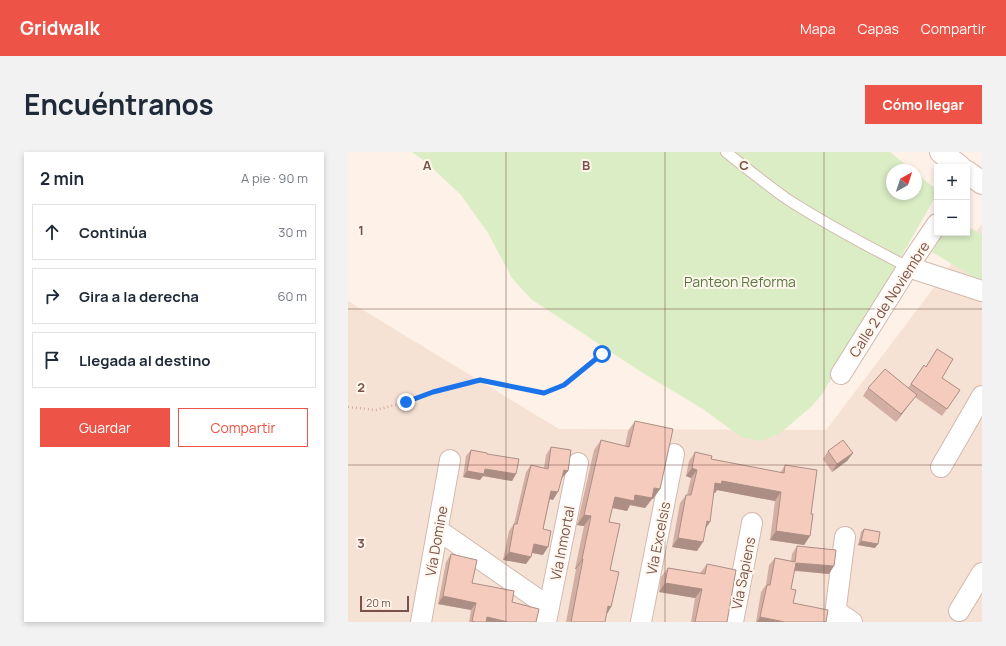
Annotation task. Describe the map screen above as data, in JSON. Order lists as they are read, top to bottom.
{
  "streets": {
    "street": [
      "Calle 2 de Noviembre",
      "Vía Excelsis",
      "Vía Domine",
      "Vía Inmortal",
      "Vía Sapiens"
    ]
  },
  "parks": ["Panteon Reforma"],
  "scale_bar": "20 m",
  "north": "top right",
  "page": {
    "header": "Gridwalk",
    "nav": ["Mapa", "Capas", "Compartir"],
    "title": "Encuéntranos",
    "buttons": [
      "Cómo llegar",
      ["Guardar", "Compartir"]
    ],
    "heading": ["2 min", "A pie · 90 m"],
    "map_buttons": ["+", "−"],
    "list": [
      ["Continúa", "30 m"],
      ["Gira a la derecha", "60 m"],
      "Llegada al destino"
    ],
    "scale": "20 m"
  },
  "grid": {
    "columns": ["A", "B", "C"],
    "rows": ["1", "2", "3"]
  }
}
